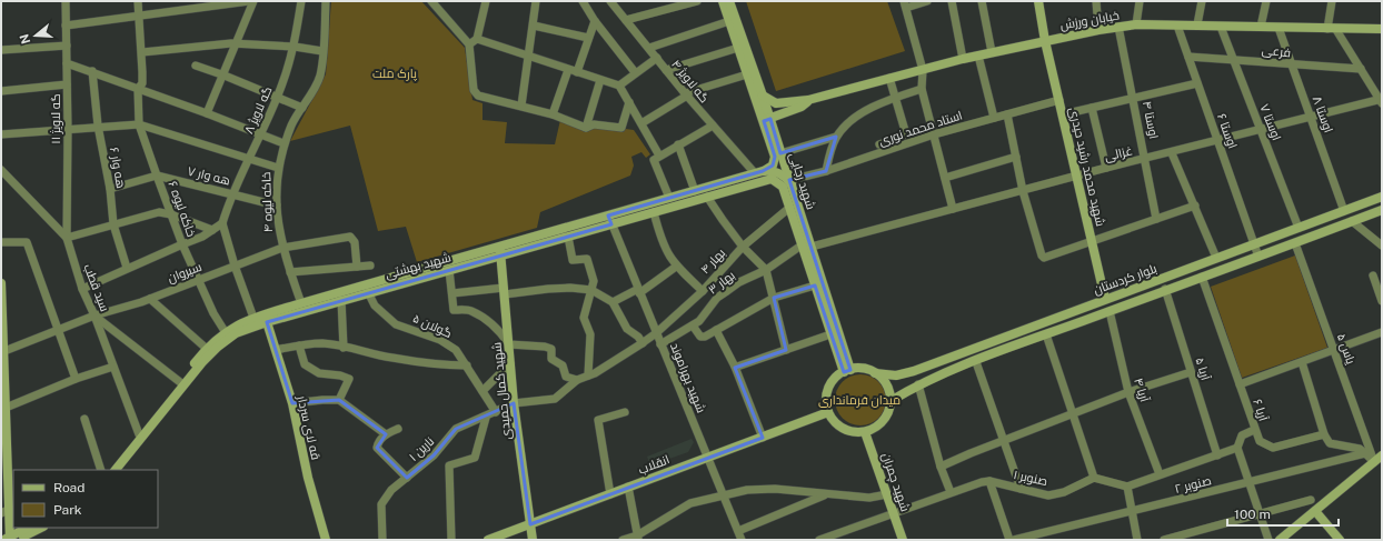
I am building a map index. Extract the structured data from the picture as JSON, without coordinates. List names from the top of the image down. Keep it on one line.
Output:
{"streets":{"main road":["خیابان ورزش","شهید محمد رشید حیدری","شهید رجایی","شهید بهشتی","بلوار کردستان","شهید کمال حمیدی","قه لای سردار","انقلاب","شهید چمران"],"street":["فرعی","گه لاویژ ۴","گه لاویژ ۸","اوستا ۸","گه لاویژ ۱۱","اوستا ۴","اوستا ۷","استاد محمد نوری","اوستا ۶","غزالی","هه وار ۶","هه وار ۷","خاکه لیوه ۴","خاکه لیوه ۶","بهار ۴","سیروان","بهار ۳","سید قطب","گولان ۵","یاس ۵","آریا ۵","شهید بهراموند","آریا ۴","آریا ۶","نارین ۱","صنوبر ۱","صنوبر ۲"]},"crossings":[["خیابان ورزش","اوستا ۸"],["خیابان ورزش","اوستا ۴"],["خیابان ورزش","اوستا ۷"],["خیابان ورزش","اوستا ۶"],["خیابان ورزش","شهید محمد رشید حیدری"],["خیابان ورزش","شهید رجایی"],["فرعی","اوستا ۸"],["فرعی","اوستا ۷"],["فرعی","اوستا ۶"],["گه لاویژ ۴","شهید رجایی"],["گه لاویژ ۴","شهید بهشتی"],["گه لاویژ ۸","هه وار ۷"],["اوستا ۸","غزالی"],["اوستا ۸","بلوار کردستان"],["گه لاویژ ۱۱","سید قطب"],["اوستا ۴","غزالی"],["اوستا ۷","غزالی"],["اوستا ۷","بلوار کردستان"],["استاد محمد نوری","شهید محمد رشید حیدری"],["استاد محمد نوری","شهید رجایی"],["استاد محمد نوری","شهید بهشتی"],["اوستا ۶","غزالی"],["اوستا ۶","بلوار کردستان"],["غزالی","شهید محمد رشید حیدری"],["غزالی","شهید رجایی"],["غزالی","بهار ۳"],["شهید محمد رشید حیدری","بلوار کردستان"],["هه وار ۶","هه وار ۷"],["هه وار ۷","خاکه لیوه ۴"],["هه وار ۷","خاکه لیوه ۶"],["شهید رجایی","بهار ۴"],["شهید رجایی","شهید بهشتی"],["شهید رجایی","بلوار کردستان"],["شهید رجایی","بهار ۳"],["شهید رجایی","انقلاب"],["شهید رجایی","شهید چمران"],["خاکه لیوه ۴","شهید بهشتی"],["خاکه لیوه ۴","سیروان"],["خاکه لیوه ۶","شهید بهشتی"],["خاکه لیوه ۶","سیروان"],["بهار ۴","شهید بهراموند"],["بهار ۴","شهید کمال حمیدی"],["بهار ۴","نارین ۱"],["شهید بهشتی","سید قطب"],["شهید بهشتی","گولان ۵"],["شهید بهشتی","شهید بهراموند"],["شهید بهشتی","شهید کمال حمیدی"],["شهید بهشتی","قه لای سردار"],["سیروان","سید قطب"],["بلوار کردستان","یاس ۵"],["بلوار کردستان","آریا ۵"],["بلوار کردستان","آریا ۴"],["بلوار کردستان","آریا ۶"],["بلوار کردستان","انقلاب"],["بلوار کردستان","شهید چمران"],["بهار ۳","شهید بهراموند"],["گولان ۵","نارین ۱"],["شهید بهراموند","انقلاب"],["شهید کمال حمیدی","نارین ۱"],["شهید کمال حمیدی","انقلاب"],["انقلاب","شهید چمران"]],"parks":["پارک ملت","میدان فرمانداری"],"legend":["Road","Park"],"scale_bar":"100 m","north":"left"}
